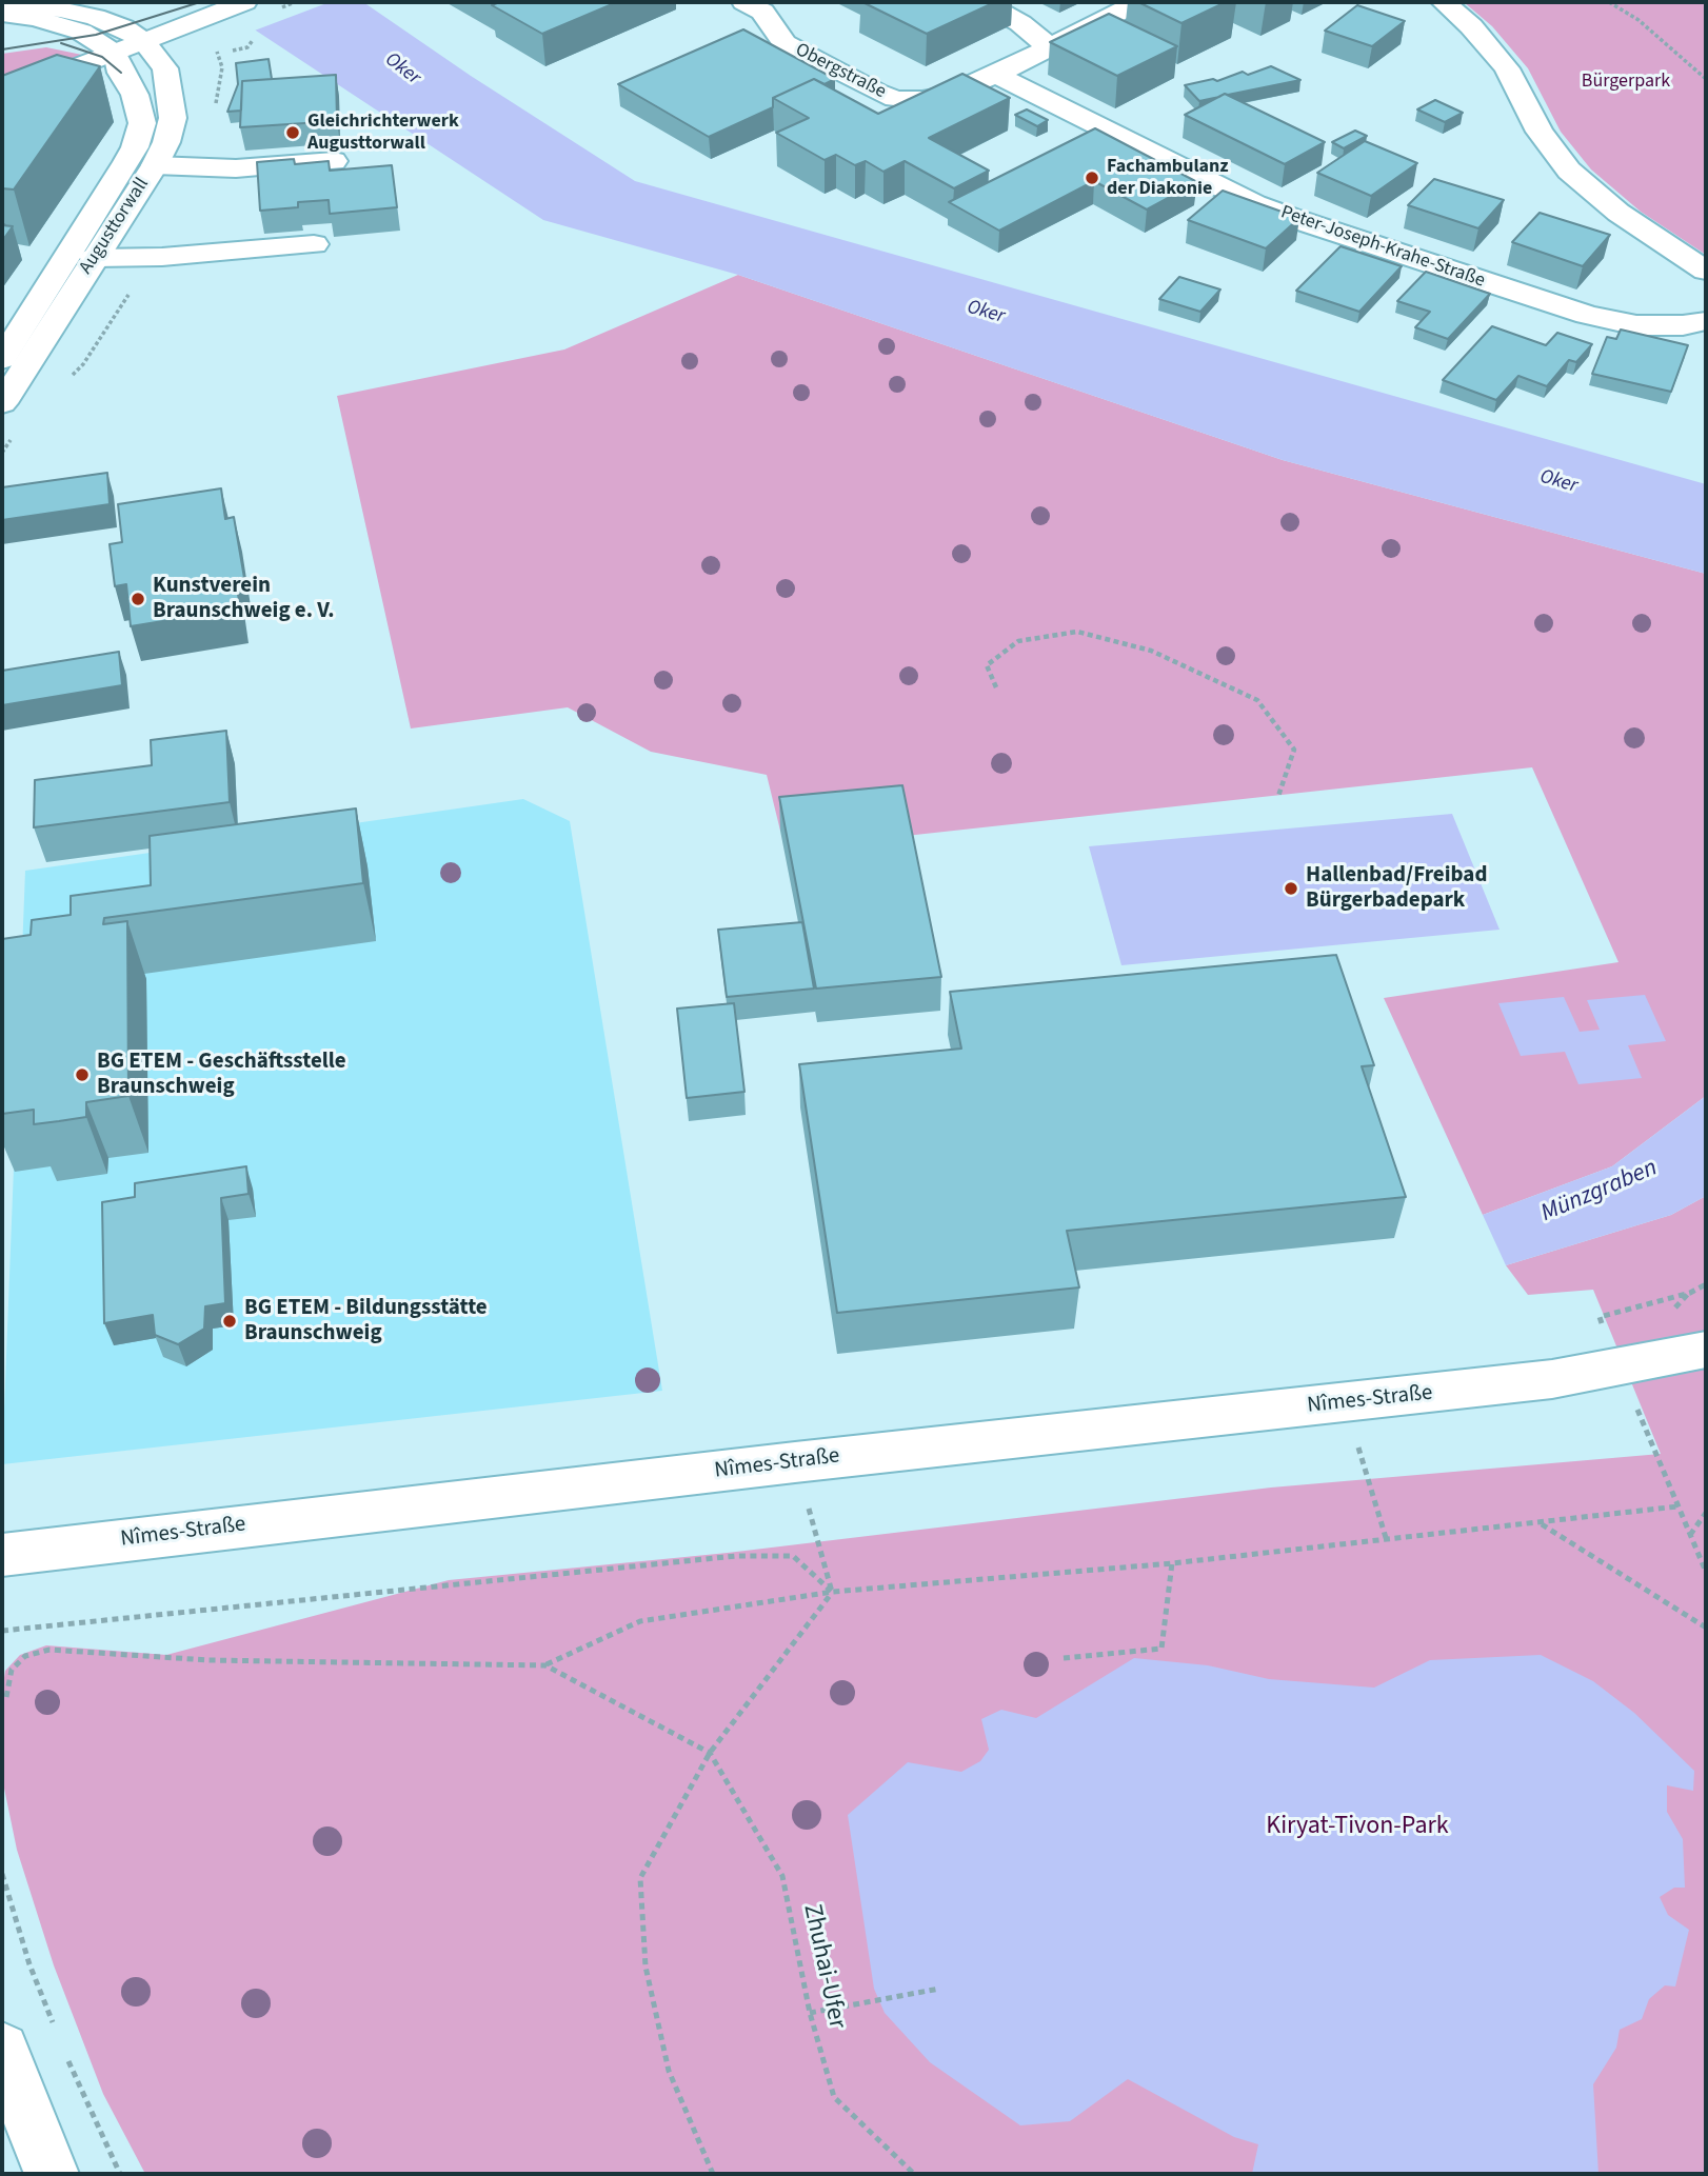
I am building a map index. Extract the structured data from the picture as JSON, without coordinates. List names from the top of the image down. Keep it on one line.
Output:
{"streets":{"street":["Obergstraße","Augusttorwall","Peter-Joseph-Krahe-Straße","Nîmes-Straße"],"path":["Zhuhai-Ufer"]},"crossings":[["Obergstraße","Peter-Joseph-Krahe-Straße"]],"water":["Oker","Münzgraben"],"parks":["Bürgerpark","Kiryat-Tivon-Park"],"places":["Gleichrichterwerk Augusttorwall","Fachambulanz der Diakonie","Kunstverein Braunschweig e. V.","Hallenbad/Freibad Bürgerbadepark","BG ETEM - Geschäftsstelle Braunschweig","BG ETEM - Bildungsstätte Braunschweig"]}
